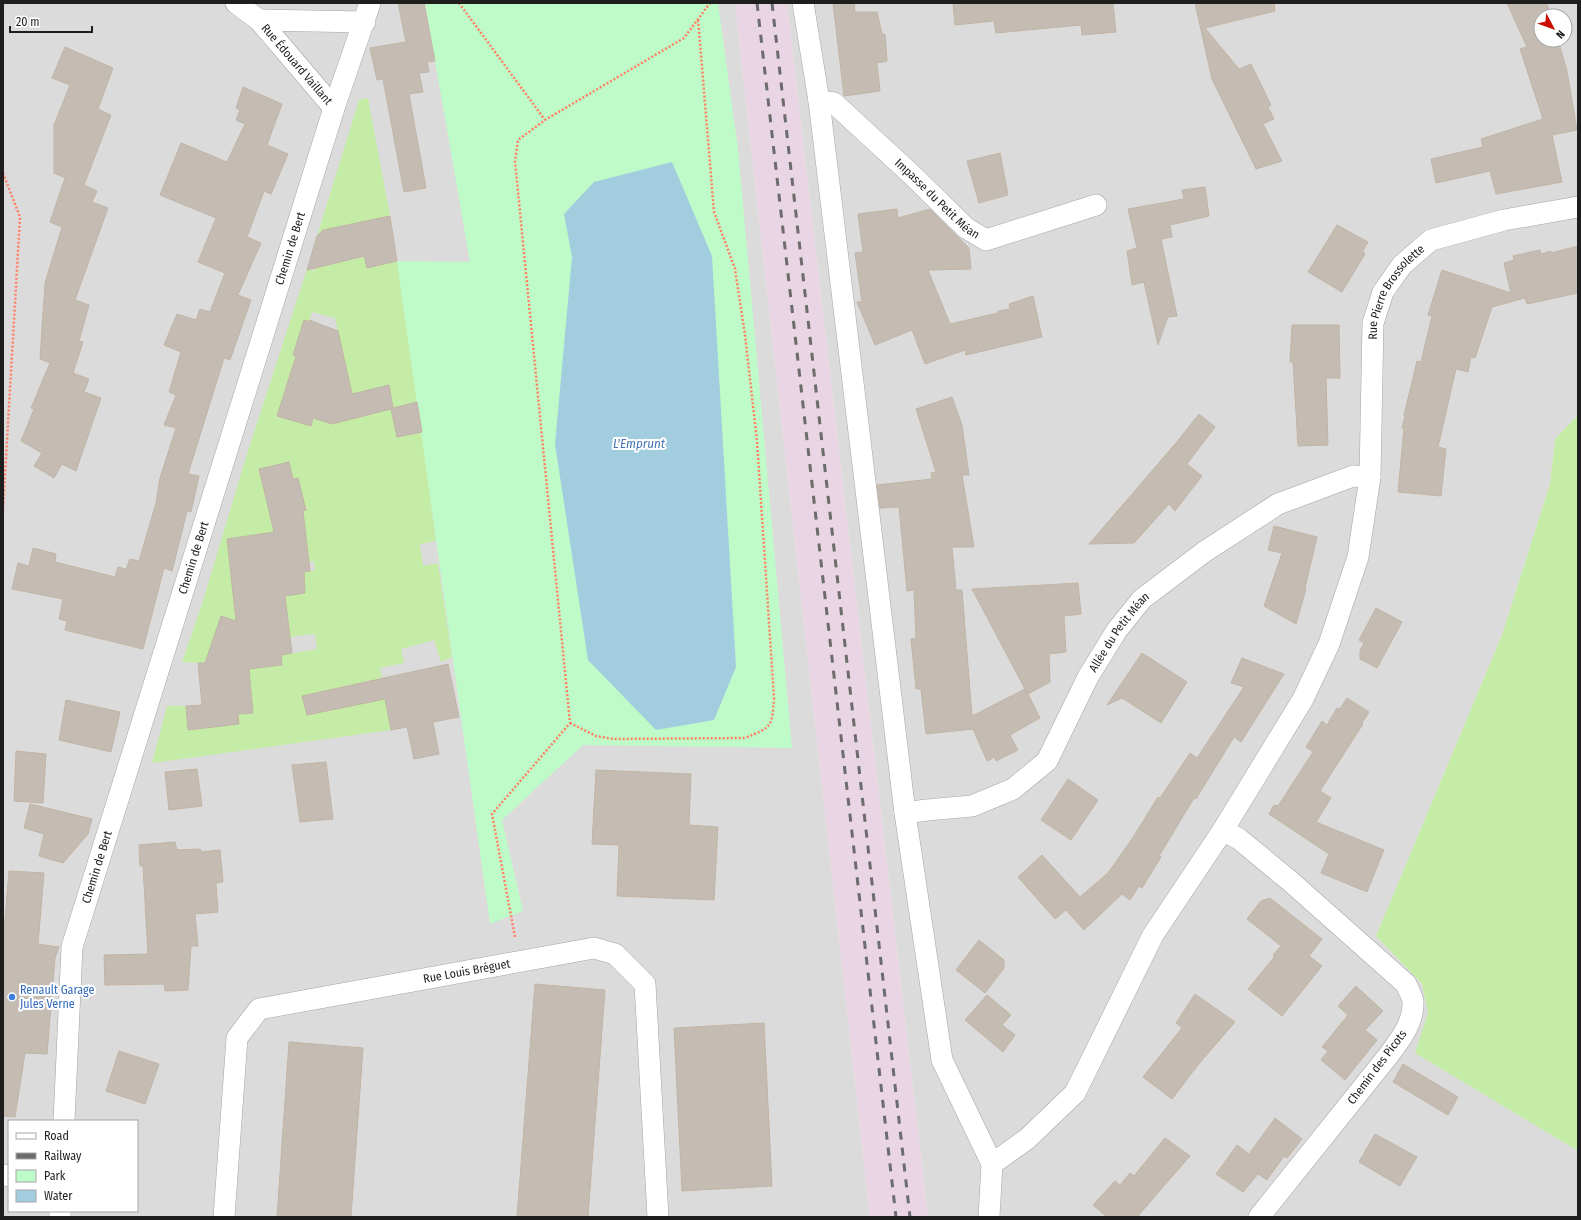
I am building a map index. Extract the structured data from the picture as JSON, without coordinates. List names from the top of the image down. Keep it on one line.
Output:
{"streets":{"street":["Rue Édouard Vaillant","Impasse du Petit Méan","Chemin de Bert","Rue Pierre Brossolette","Allée du Petit Méan","Rue Louis Bréguet","Chemin des Picots"]},"crossings":[["Rue Édouard Vaillant","Chemin de Bert"],["Rue Pierre Brossolette","Allée du Petit Méan"],["Rue Pierre Brossolette","Chemin des Picots"]],"water":["L'Emprunt"],"places":["Renault Garage Jules Verne"],"legend":["Road","Railway","Park","Water"],"scale_bar":"20 m","north":"bottom right"}
